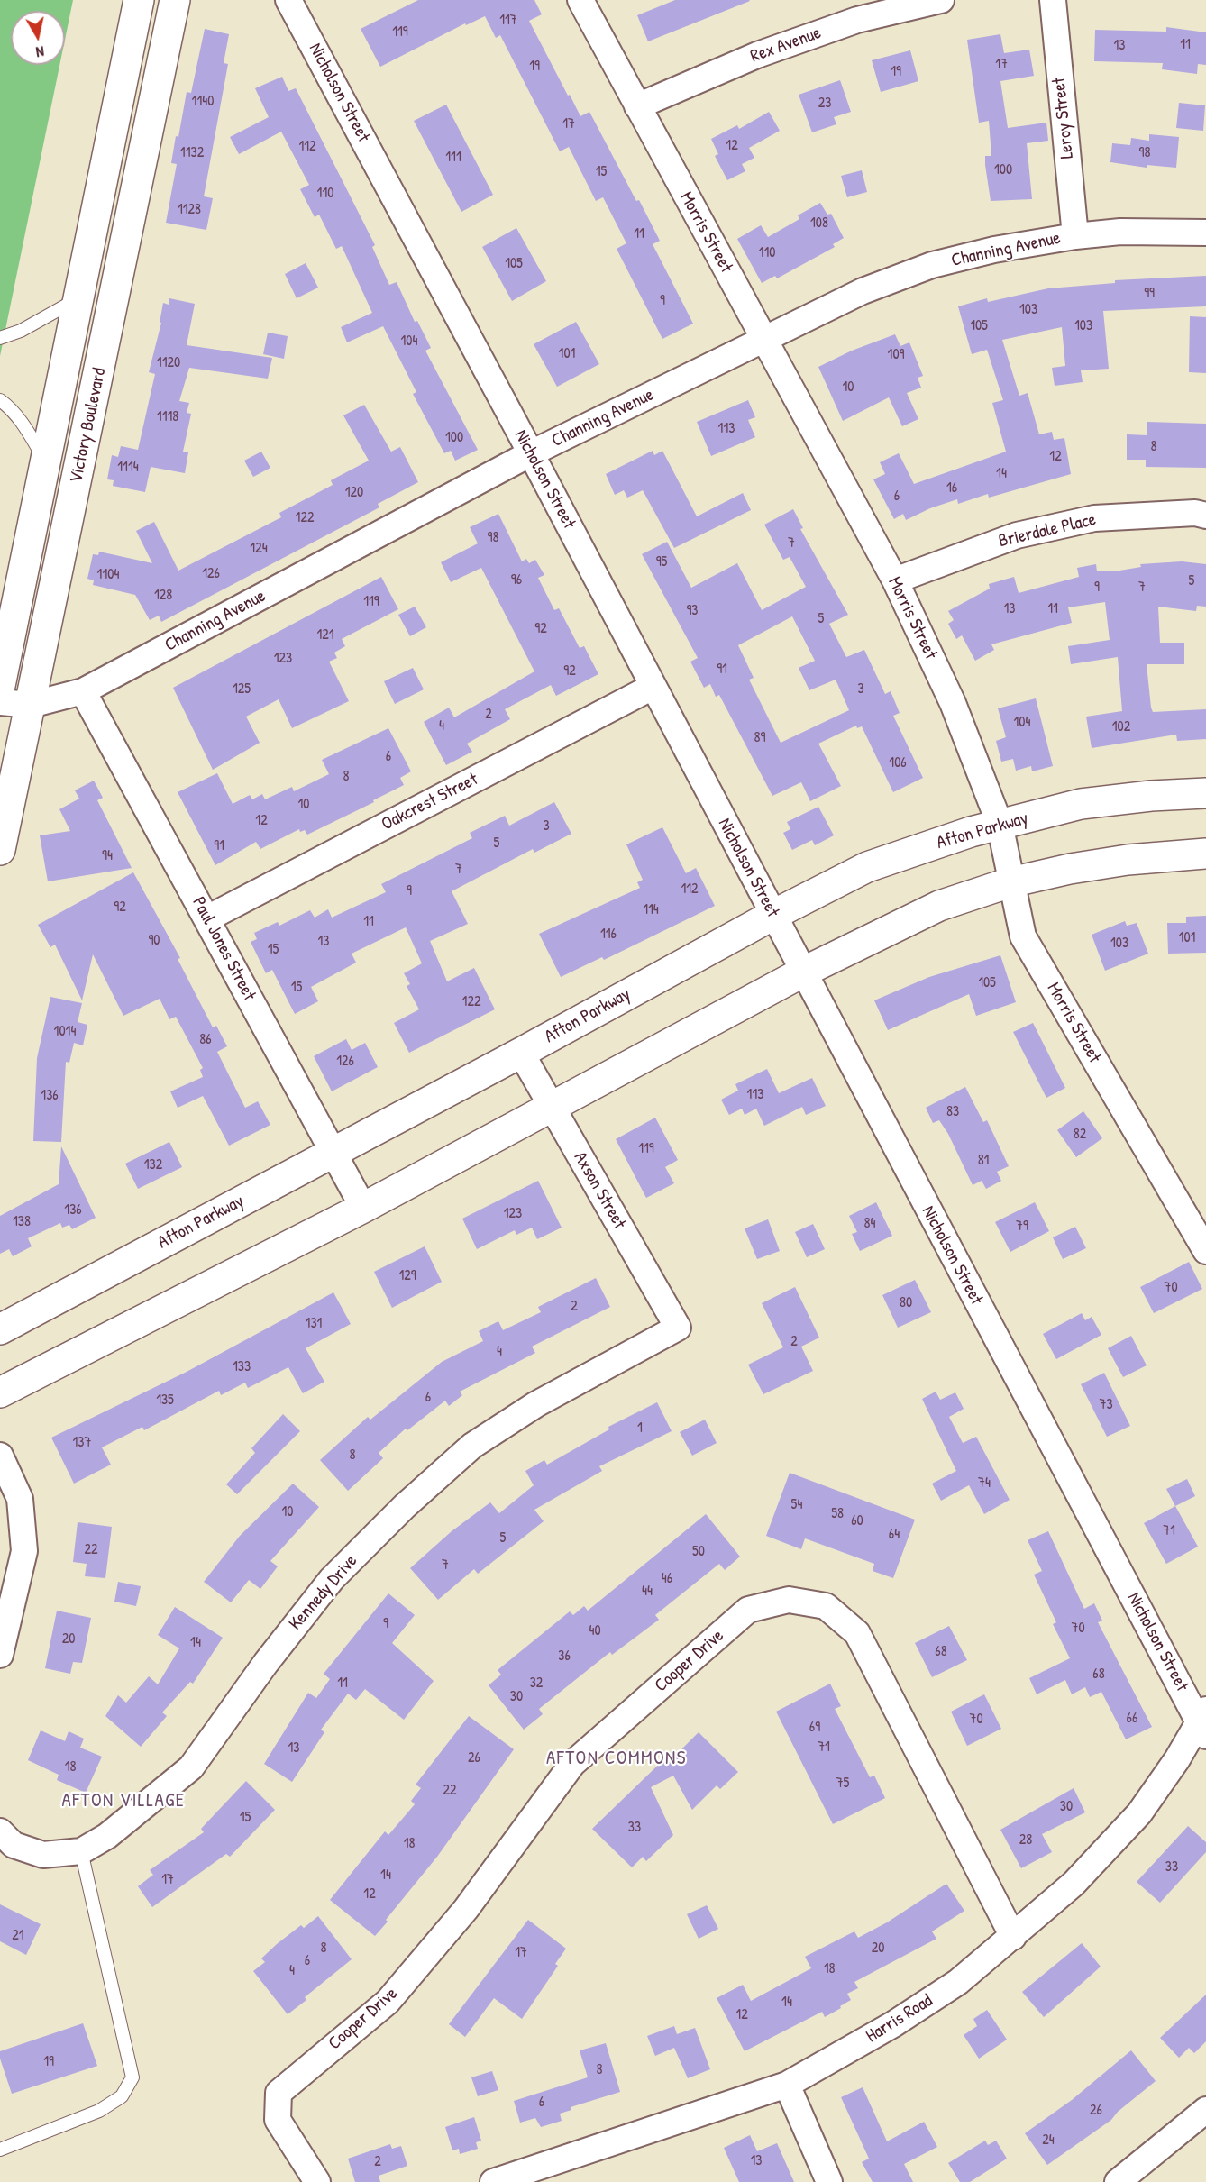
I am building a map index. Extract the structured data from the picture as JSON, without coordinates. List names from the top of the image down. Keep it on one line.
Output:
{"streets":{"street":["Rex Avenue","Nicholson Street","Leroy Street","Morris Street","Channing Avenue","Victory Boulevard","Brierdale Place","Oakcrest Street","Afton Parkway","Paul Jones Street","Axson Street","Kennedy Drive","Cooper Drive","Harris Road"]},"crossings":[["Rex Avenue","Morris Street"],["Nicholson Street","Channing Avenue"],["Nicholson Street","Oakcrest Street"],["Nicholson Street","Afton Parkway"],["Nicholson Street","Harris Road"],["Leroy Street","Channing Avenue"],["Morris Street","Channing Avenue"],["Morris Street","Brierdale Place"],["Morris Street","Afton Parkway"],["Channing Avenue","Victory Boulevard"],["Channing Avenue","Paul Jones Street"],["Oakcrest Street","Paul Jones Street"],["Afton Parkway","Paul Jones Street"],["Afton Parkway","Axson Street"],["Axson Street","Kennedy Drive"],["Cooper Drive","Harris Road"]],"districts":["AFTON COMMONS","AFTON VILLAGE"],"house_numbers":["117","119","11","13","17","19","19","1140","23","17","12","112","1132","98","111","100","15","110","1128","108","11","110","105","99","9","103","105","103","104","101","109","1120","10","1118","113","100","8","12","1114","14","16","120","6","122","98","7","124","95","126","1104","96","5","9","7","128","119","13","11","93","5","92","121","123","91","92","125","3","2","104","4","102","89","6","106","8","10","12","3","5","91","94","7","112","9","92","114","11","116","101","90","13","103","15","105","15","122","1014","86","126","113","136","83","82","119","81","132","136","123","138","84","79","129","70","80","2","131","2","4","133","6","135","73","1","137","8","74","54","10","58","60","71","64","5","22","50","7","46","44","9","70","40","20","14","68","36","68","11","32","30","66","70","69","71","13","26","18","75","22","30","15","33","28","18","33","14","17","12","21","8","20","17","6","18","4","14","12","19","8","6","26","24","13","2"],"north":"bottom"}
